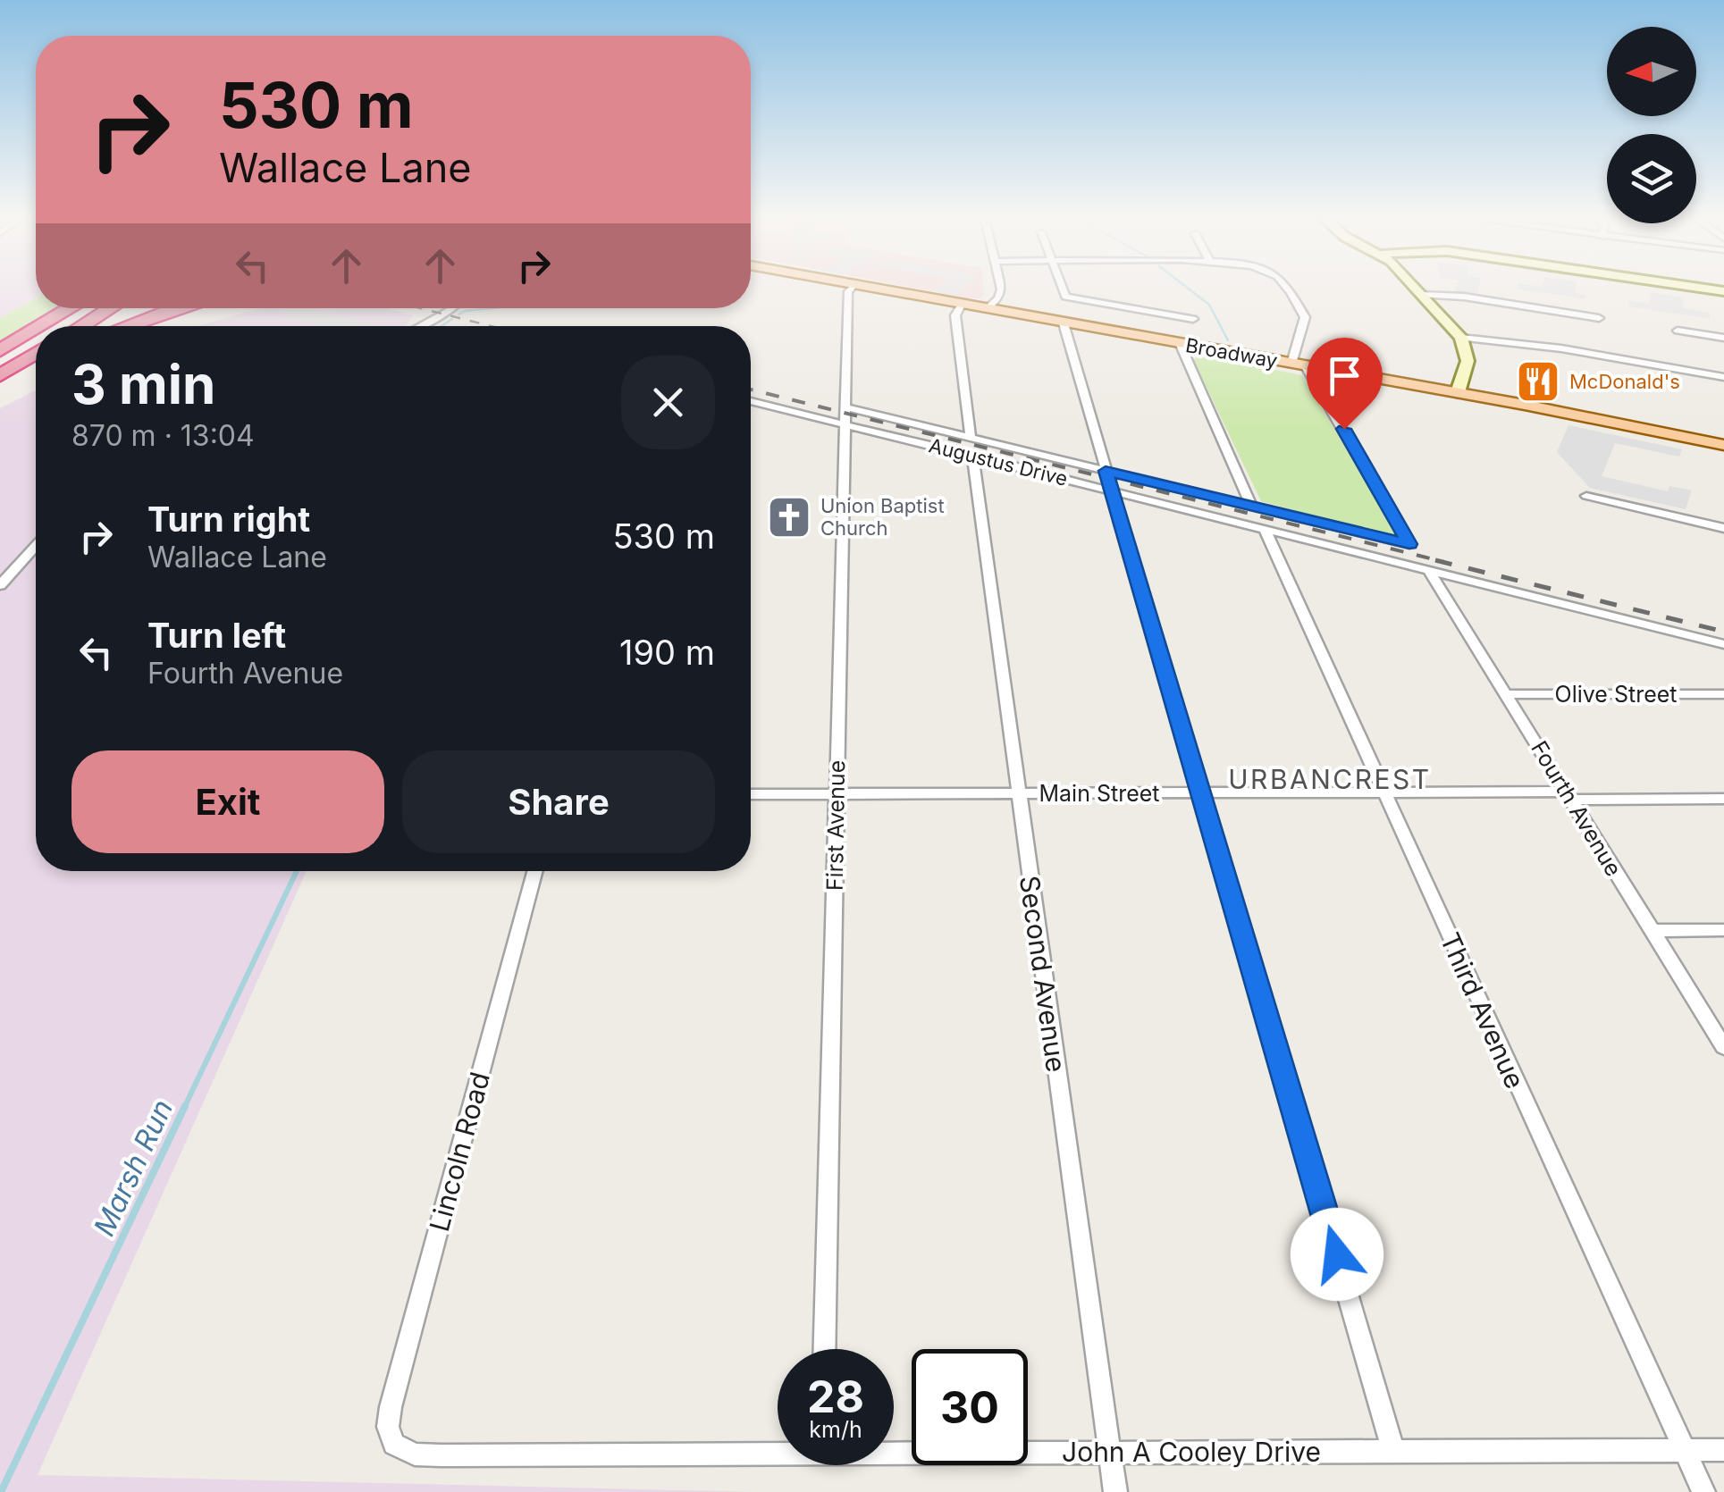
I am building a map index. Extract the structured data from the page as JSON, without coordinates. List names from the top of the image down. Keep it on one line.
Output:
{"streets":{"main road":["Broadway"],"street":["Augustus Drive","Olive Street","Main Street","Fourth Avenue","First Avenue","Second Avenue","Third Avenue","Lincoln Road","John A Cooley Drive"]},"crossings":[["Broadway","Second Avenue"],["Augustus Drive","Fourth Avenue"],["Augustus Drive","First Avenue"],["Augustus Drive","Second Avenue"],["Augustus Drive","Third Avenue"],["Olive Street","Fourth Avenue"],["Main Street","Fourth Avenue"],["Main Street","First Avenue"],["Main Street","Second Avenue"],["Main Street","Third Avenue"],["Second Avenue","John A Cooley Drive"],["Third Avenue","John A Cooley Drive"],["Lincoln Road","John A Cooley Drive"]],"districts":["URBANCREST"],"water":["Marsh Run"],"places":{"restaurant":["McDonald's"],"church":["Union Baptist Church"]},"north":"left","page":{"turn":["530 m","Wallace Lane"],"heading":["3 min","870 m · 13:04"],"list":[{"name":"Turn right","note":"Wallace Lane","value":"530 m"},{"name":"Turn left","note":"Fourth Avenue","value":"190 m"}],"buttons":["Exit","Share"],"speed":"28 km/h","limit":"30"}}
